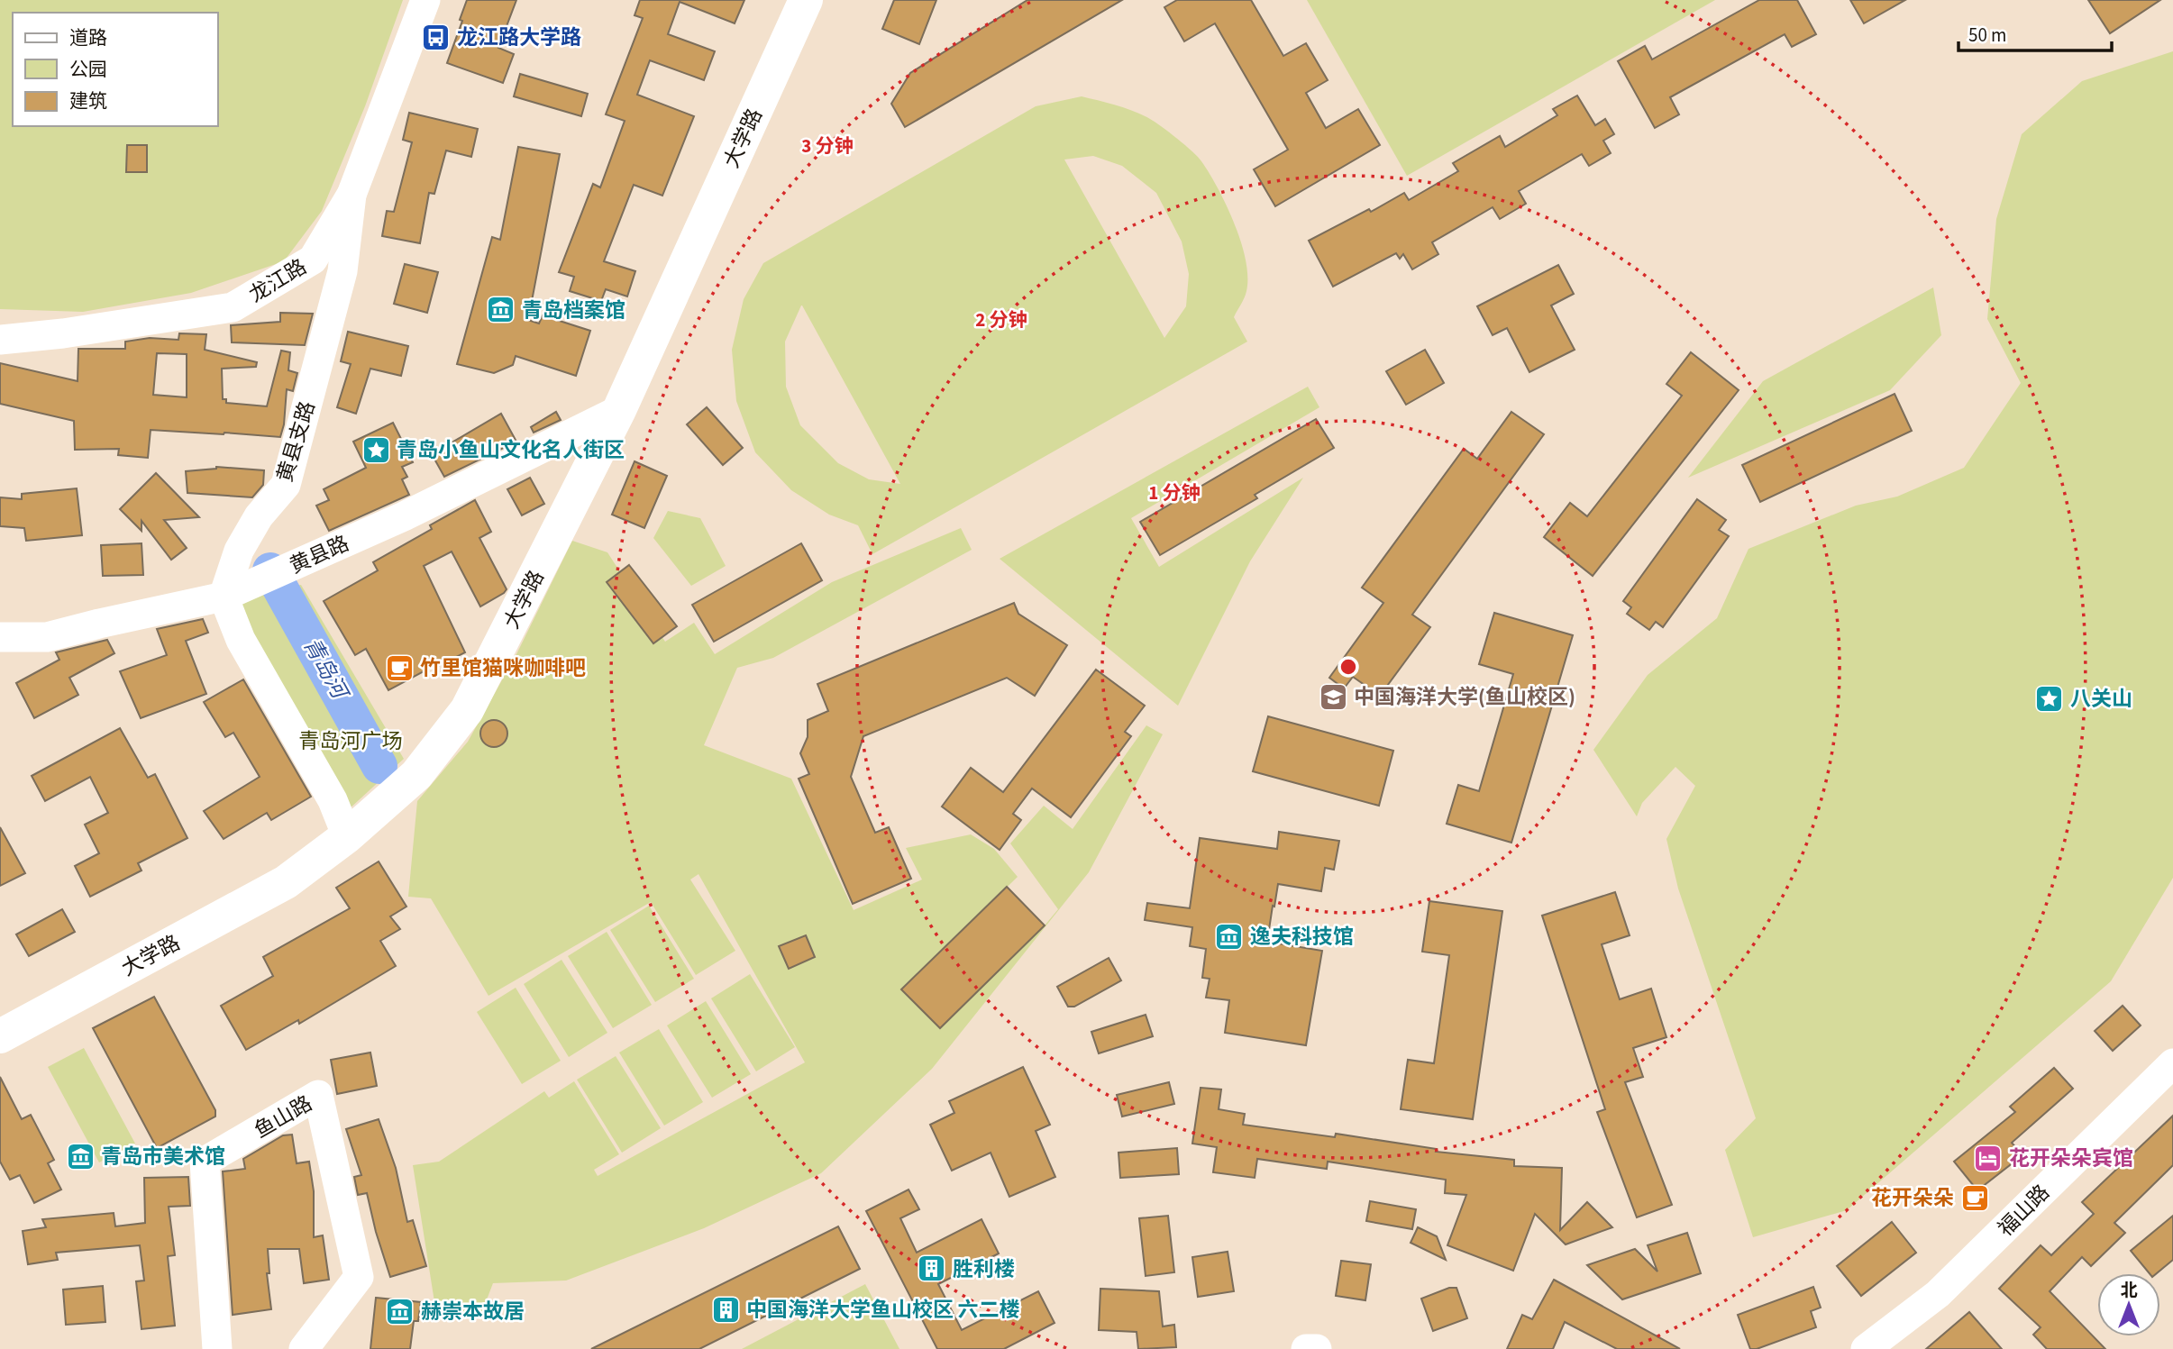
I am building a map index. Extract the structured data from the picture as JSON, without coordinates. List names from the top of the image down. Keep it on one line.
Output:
{"streets":{"main road":["大学路"],"street":["龙江路","黄县支路","黄县路","鱼山路","福山路"]},"crossings":[["大学路","黄县路"],["龙江路","黄县支路"],["黄县支路","黄县路"]],"water":["青岛河"],"parks":["青岛河广场"],"places":{"bus stop":["龙江路大学路"],"museum":["青岛档案馆","逸夫科技馆","青岛市美术馆","赫崇本故居"],"place":["青岛小鱼山文化名人街区","八关山"],"cafe":["竹里馆猫咪咖啡吧","花开朵朵"],"school or university":["中国海洋大学(鱼山校区)"],"hotel":["花开朵朵宾馆"],"building":["胜利楼","中国海洋大学鱼山校区 六二楼"]},"legend":["道路","公园","建筑"],"scale_bar":"50 m","north":"top","rings":["3 分钟","2 分钟","1 分钟"]}
